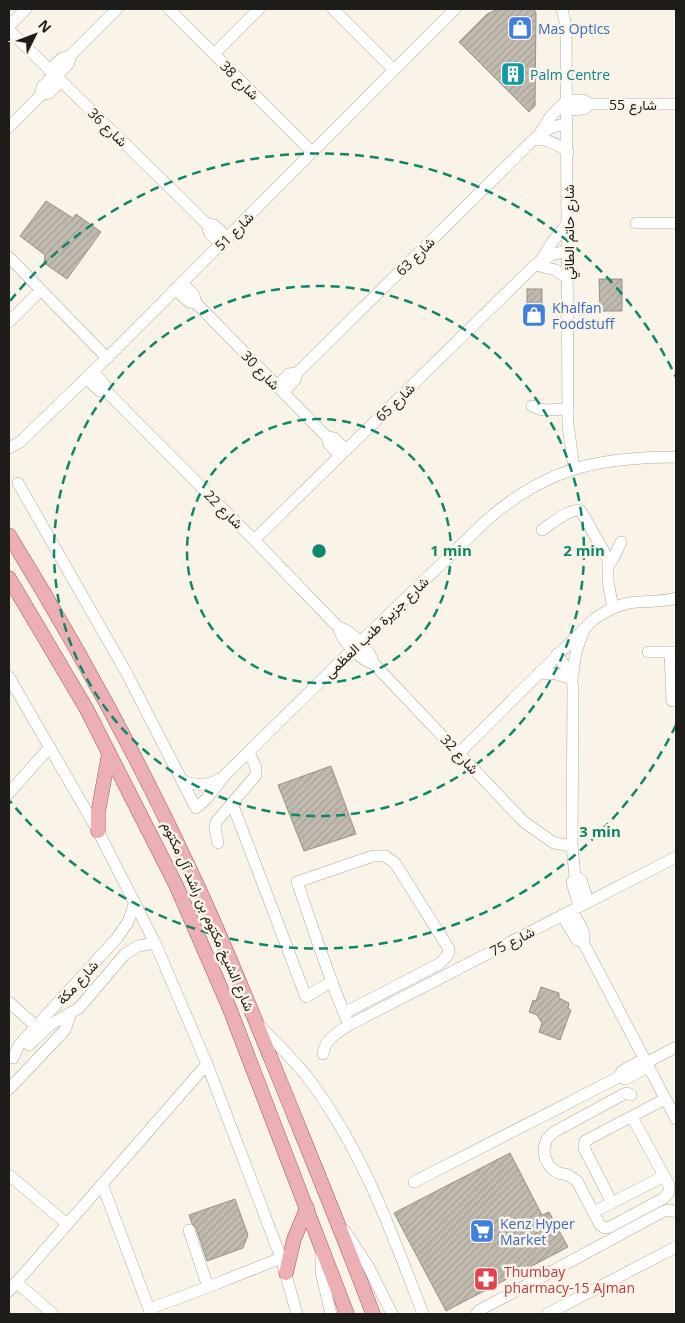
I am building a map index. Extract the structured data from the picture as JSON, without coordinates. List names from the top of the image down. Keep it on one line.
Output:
{"streets":{"main road":["شارع الشيخ مكتوم بن راشد آل مكتوم"],"street":["شارع 38","شارع 55","شارع 36","شارع 51","شارع حاتم الطائي","شارع 63","شارع 30","شارع 65","شارع 22","شارع جزيرة طنب العظمى","شارع 32","شارع 75","شارع مكة"]},"crossings":[["شارع 38","شارع 51"],["شارع 55","شارع حاتم الطائي"],["شارع 55","شارع 63"],["شارع 36","شارع 51"],["شارع 51","شارع 30"],["شارع 51","شارع 22"],["شارع حاتم الطائي","شارع 63"],["شارع حاتم الطائي","شارع 65"],["شارع حاتم الطائي","شارع جزيرة طنب العظمى"],["شارع 63","شارع 30"],["شارع 30","شارع 65"],["شارع 65","شارع 22"],["شارع 22","شارع جزيرة طنب العظمى"],["شارع 22","شارع 32"],["شارع جزيرة طنب العظمى","شارع 32"]],"places":{"shop":["Mas Optics","Khalfan Foodstuff"],"building":["Palm Centre"],"supermarket":["Kenz Hyper Market"],"pharmacy":["Thumbay pharmacy-15 Ajman"]},"north":"top right","rings":["1 min","2 min","3 min"]}
